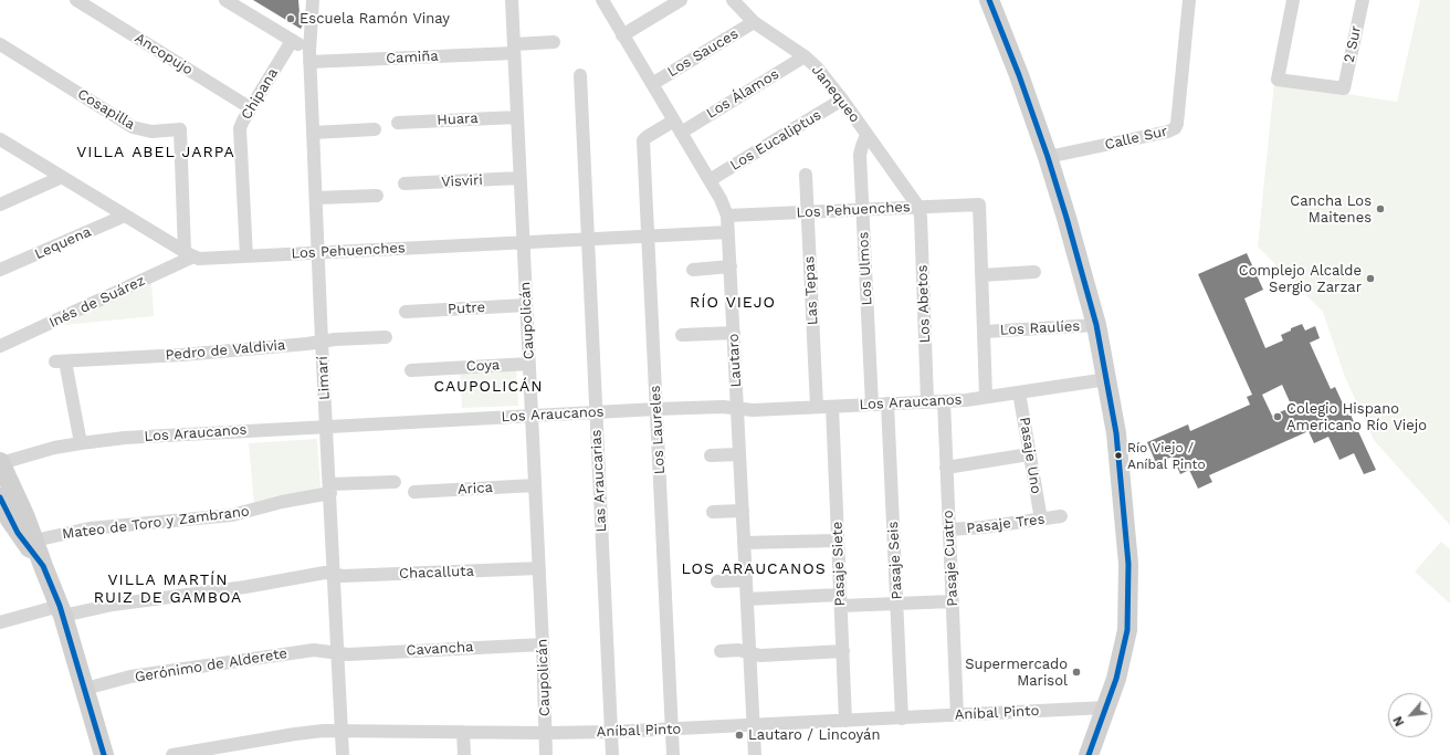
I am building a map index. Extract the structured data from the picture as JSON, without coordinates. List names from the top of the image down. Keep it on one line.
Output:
{"streets":{"street":["2 Sur","Los Sauces","Ancopujo","Camiña","Chipana","Los Álamos","Janequeo","Cosapilla","Huara","Calle Sur","Los Eucaliptus","Visviri","Los Pehuenches","Lequena","Los Ulmos","Las Tepas","Inés de Suárez","Los Abetos","Putre","Caupolicán","Los Raulíes","Pedro de Valdivia","Lautaro","Coya","Limarí","Los Araucanos","Los Laureles","Pasaje Uno","Las Araucarias","Arica","Mateo de Toro y Zambrano","Pasaje Tres","Pasaje Cuatro","Pasaje Seis","Pasaje Siete","Chacalluta","Cavancha","Gerónimo de Alderete","Aníbal Pinto"]},"crossings":[["Los Sauces","Janequeo"],["Los Sauces","Lautaro"],["Ancopujo","Chipana"],["Camiña","Caupolicán"],["Camiña","Limarí"],["Chipana","Los Pehuenches"],["Los Álamos","Janequeo"],["Los Álamos","Lautaro"],["Los Álamos","Los Laureles"],["Janequeo","Los Eucaliptus"],["Janequeo","Los Pehuenches"],["Janequeo","Los Ulmos"],["Janequeo","Los Abetos"],["Cosapilla","Los Pehuenches"],["Cosapilla","Inés de Suárez"],["Huara","Caupolicán"],["Los Eucaliptus","Lautaro"],["Visviri","Caupolicán"],["Los Pehuenches","Lequena"],["Los Pehuenches","Los Ulmos"],["Los Pehuenches","Las Tepas"],["Los Pehuenches","Inés de Suárez"],["Los Pehuenches","Los Abetos"],["Los Pehuenches","Caupolicán"],["Los Pehuenches","Lautaro"],["Los Pehuenches","Limarí"],["Los Pehuenches","Los Laureles"],["Los Pehuenches","Las Araucarias"],["Los Ulmos","Los Araucanos"],["Las Tepas","Los Araucanos"],["Los Abetos","Los Araucanos"],["Putre","Caupolicán"],["Caupolicán","Coya"],["Caupolicán","Los Araucanos"],["Caupolicán","Arica"],["Caupolicán","Chacalluta"],["Caupolicán","Cavancha"],["Caupolicán","Aníbal Pinto"],["Pedro de Valdivia","Limarí"],["Pedro de Valdivia","Los Araucanos"],["Lautaro","Los Araucanos"],["Lautaro","Los Laureles"],["Lautaro","Aníbal Pinto"],["Limarí","Los Araucanos"],["Limarí","Mateo de Toro y Zambrano"],["Limarí","Chacalluta"],["Limarí","Cavancha"],["Limarí","Gerónimo de Alderete"],["Limarí","Aníbal Pinto"],["Los Araucanos","Los Laureles"],["Los Araucanos","Pasaje Uno"],["Los Araucanos","Las Araucarias"],["Los Araucanos","Pasaje Cuatro"],["Los Araucanos","Pasaje Seis"],["Los Araucanos","Pasaje Siete"],["Los Laureles","Aníbal Pinto"],["Pasaje Uno","Pasaje Tres"],["Las Araucarias","Aníbal Pinto"],["Pasaje Tres","Pasaje Cuatro"],["Pasaje Cuatro","Aníbal Pinto"],["Pasaje Seis","Aníbal Pinto"],["Pasaje Siete","Aníbal Pinto"],["Cavancha","Gerónimo de Alderete"]],"districts":["VILLA ABEL JARPA","RÍO VIEJO","CAUPOLICÁN","LOS ARAUCANOS","VILLA MARTÍN RUIZ DE GAMBOA"],"places":["Escuela Ramón Vinay","Cancha Los Maitenes","Complejo Alcalde Sergio Zarzar","Colegio Hispano Americano Río Viejo","Río Viejo / Aníbal Pinto","Supermercado Marisol","Lautaro / Lincoyán"],"north":"bottom left"}
